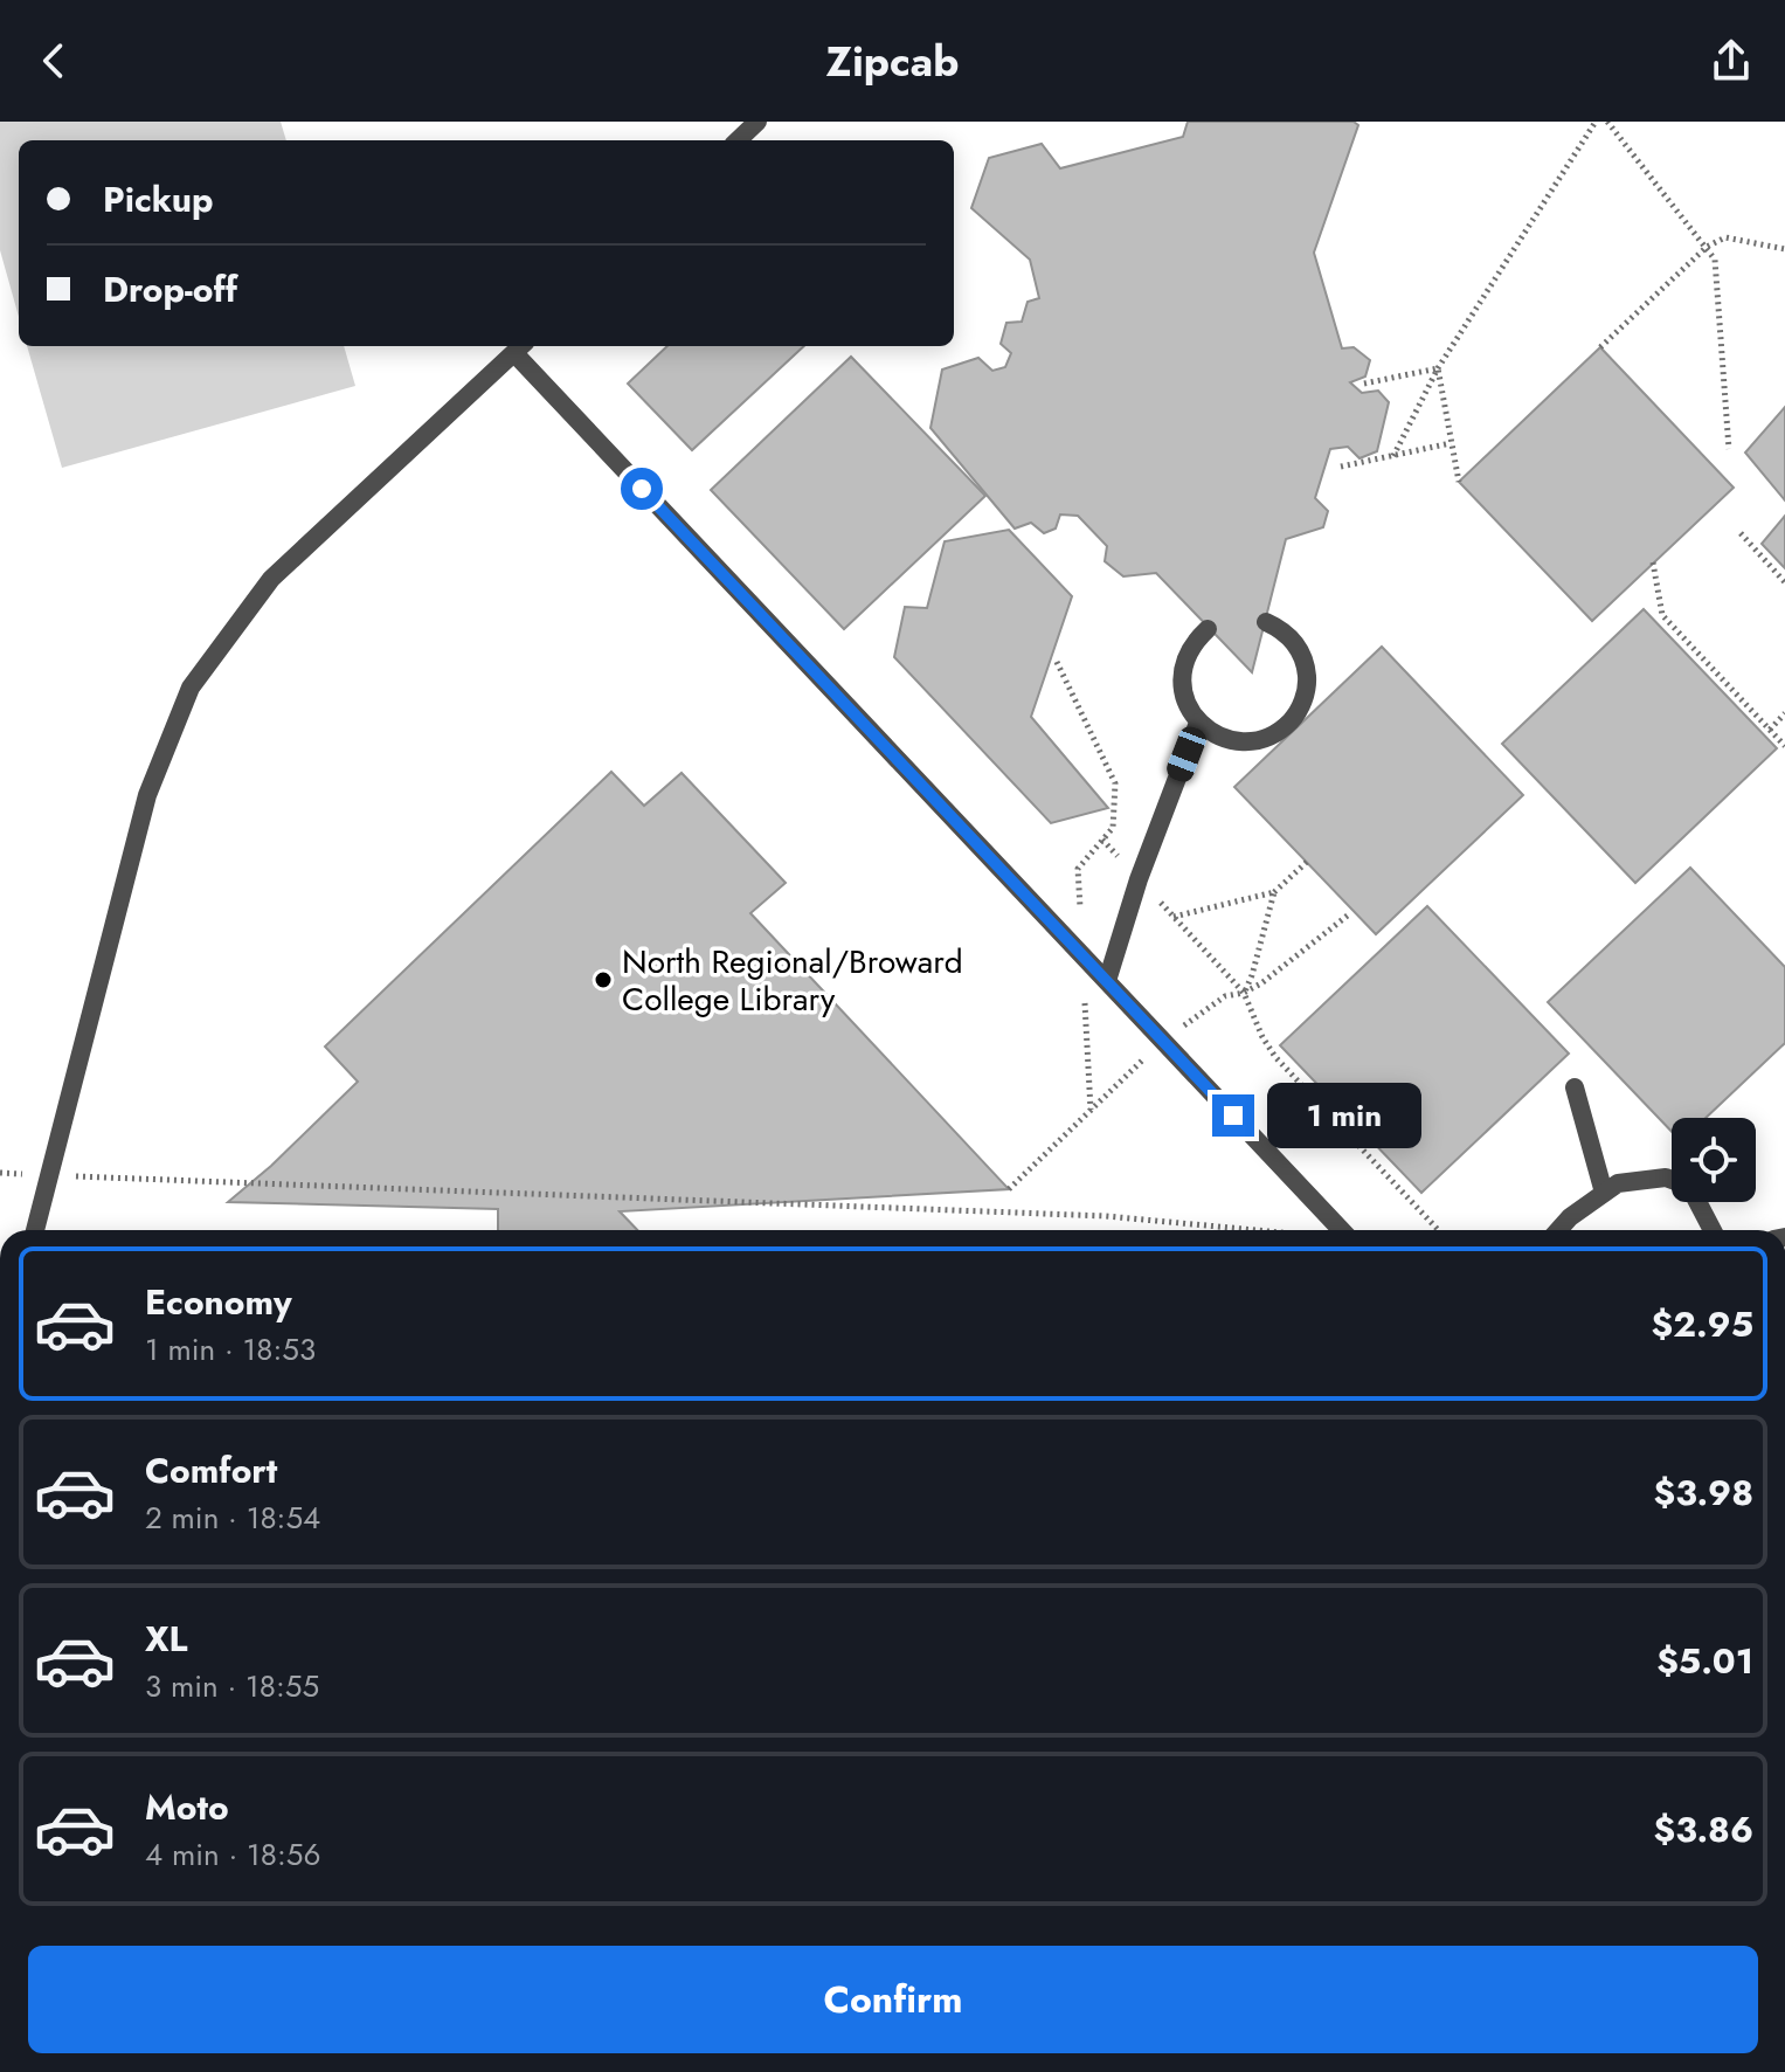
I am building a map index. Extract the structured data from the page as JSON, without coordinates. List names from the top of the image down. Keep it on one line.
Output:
{"places":["North Regional/Broward College Library"],"page":{"header":"Zipcab","banner":["Pickup","Drop-off"],"bubble":"1 min","list":[{"name":"Economy","note":"1 min · 18:53","value":"$2.95"},{"name":"Comfort","note":"2 min · 18:54","value":"$3.98"},{"name":"XL","note":"3 min · 18:55","value":"$5.01"},{"name":"Moto","note":"4 min · 18:56","value":"$3.86"}],"buttons":"Confirm"}}
